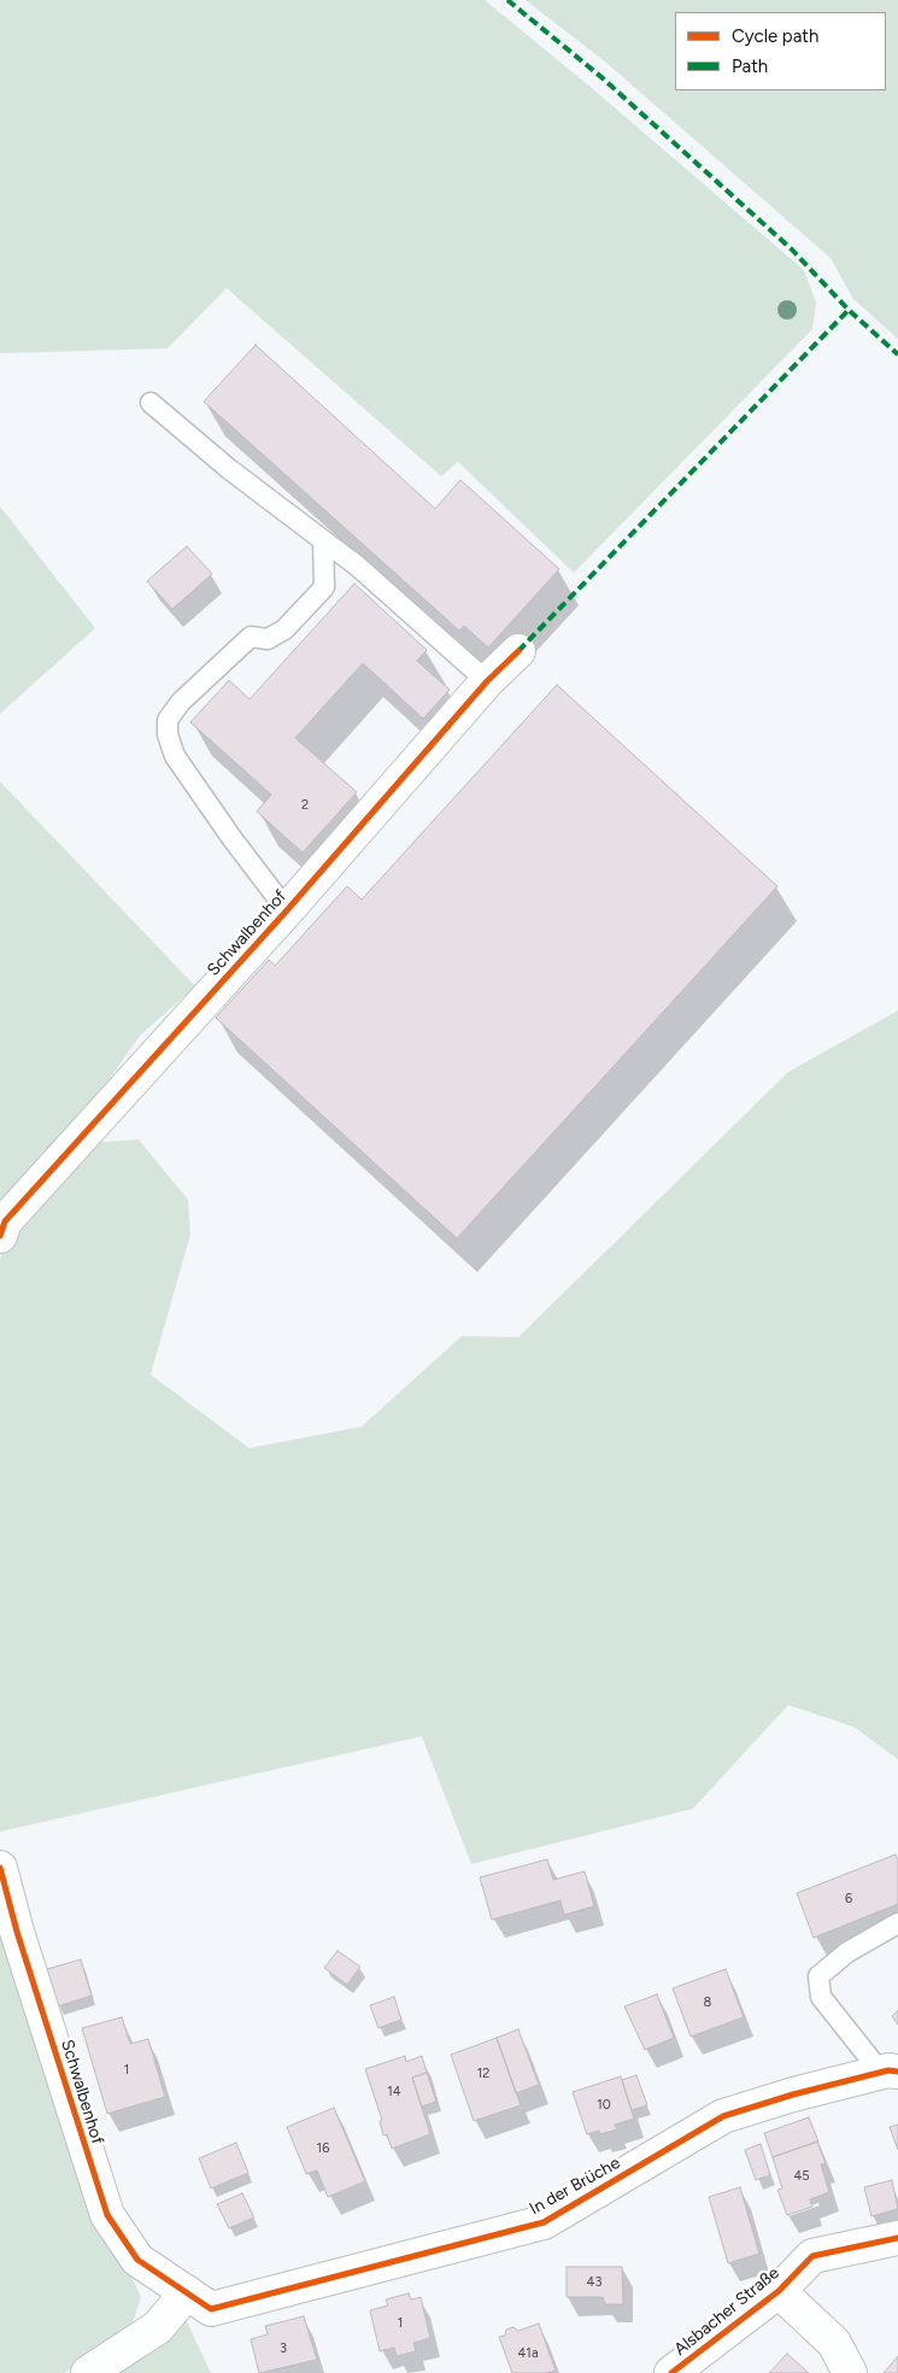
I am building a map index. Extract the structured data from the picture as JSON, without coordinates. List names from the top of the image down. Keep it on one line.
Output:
{"streets":{"street":["Schwalbenhof","In der Brüche","Alsbacher Straße"]},"crossings":[["Schwalbenhof","In der Brüche"]],"house_numbers":["2","6","8","1","12","14","10","16","45","43","1","3","41a"],"legend":["Cycle path","Path"]}
